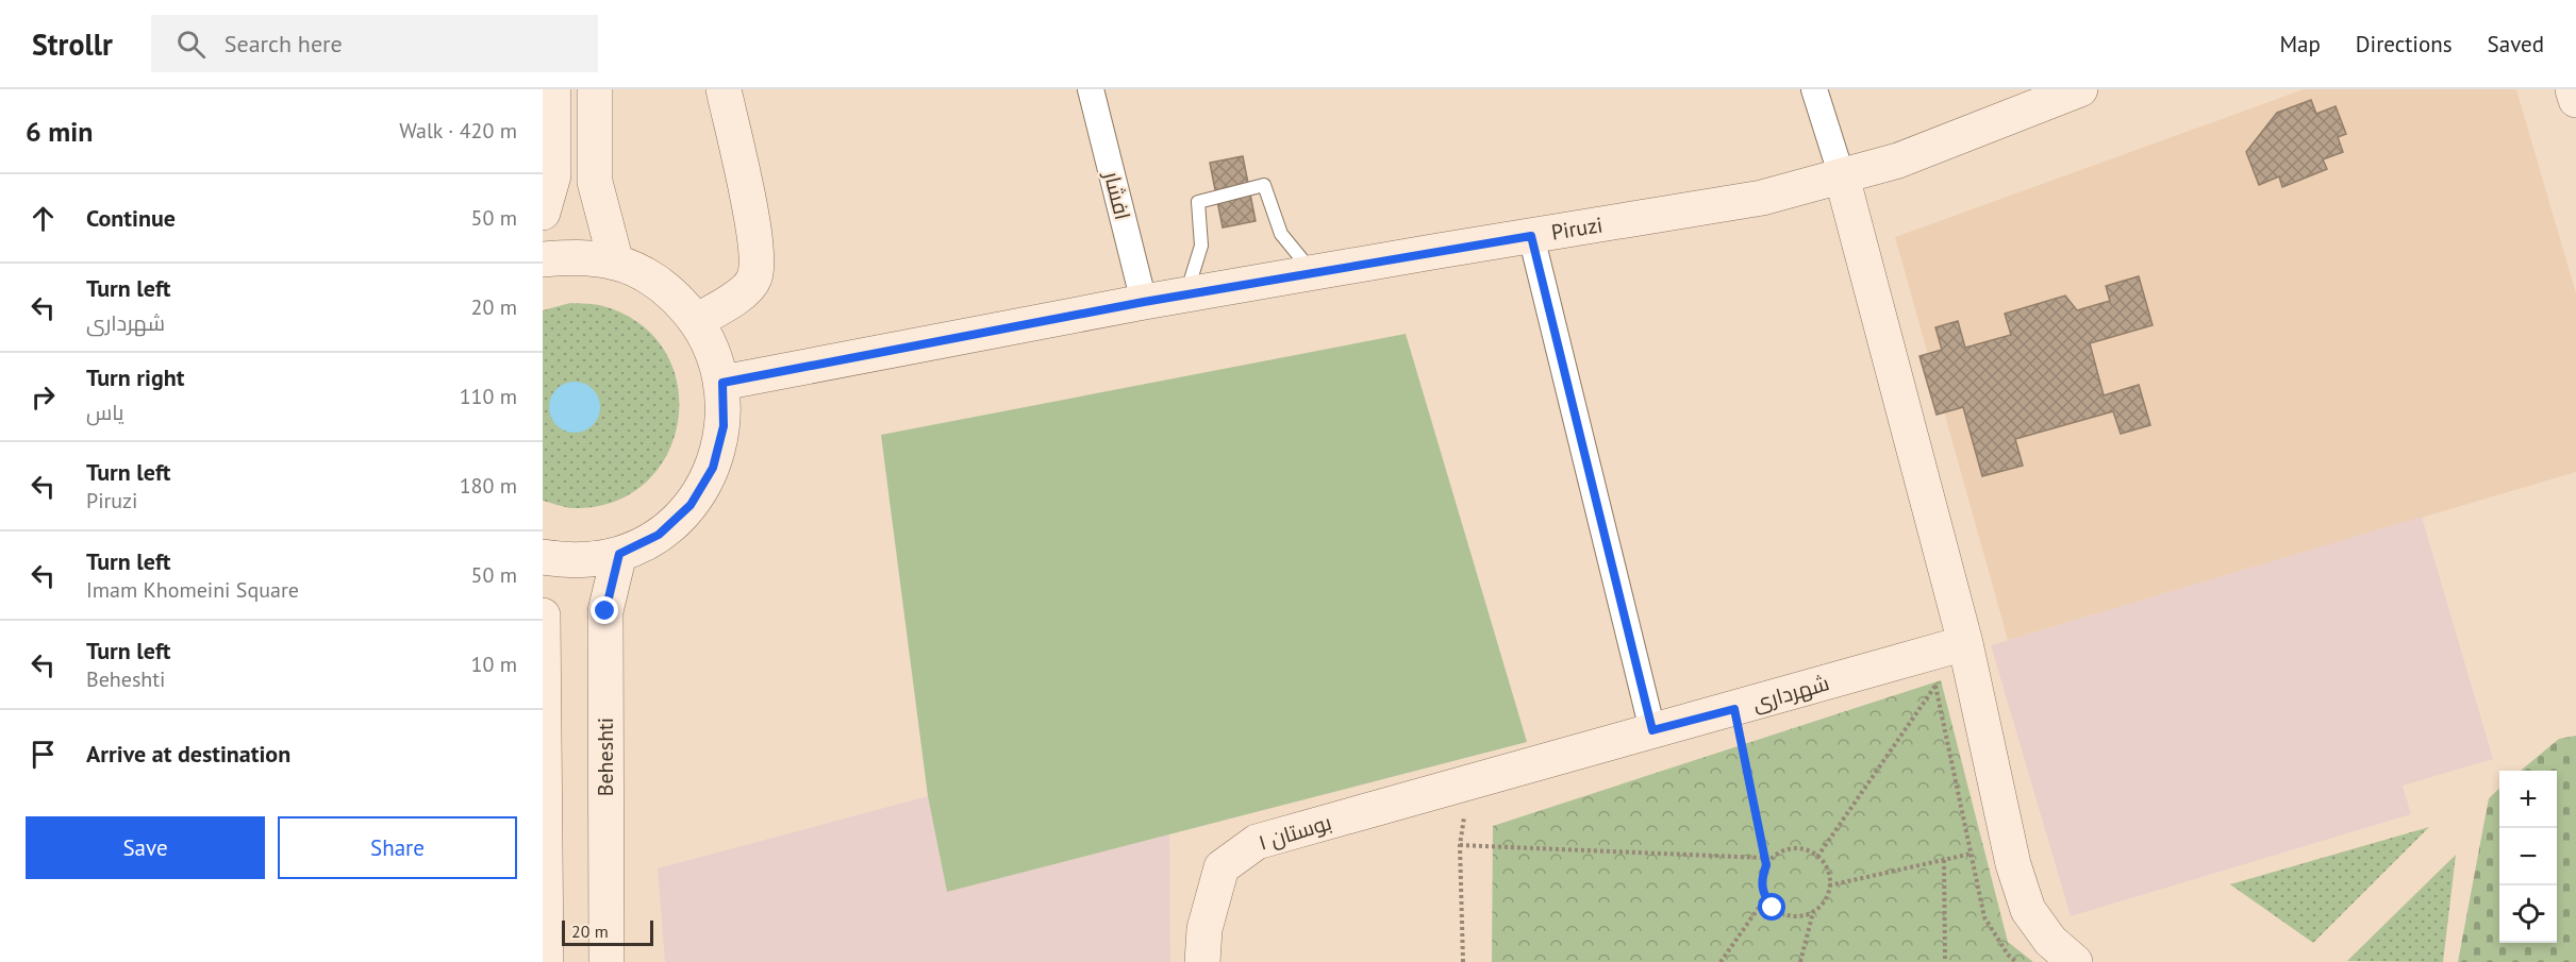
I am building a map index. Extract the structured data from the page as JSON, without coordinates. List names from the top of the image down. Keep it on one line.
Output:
{"streets":{"main road":["Piruzi","شهرداری","Beheshti","بوستان ۱"],"street":["افشار"]},"crossings":[["افشار","Piruzi"],["شهرداری","بوستان ۱"]],"scale_bar":"20 m","page":{"header":"Strollr","search":"Search here","nav":["Map","Directions","Saved"],"heading":["6 min","Walk · 420 m"],"list":[["Continue","50 m"],["Turn left","شهرداری","20 m"],["Turn right","یاس","110 m"],["Turn left","Piruzi","180 m"],["Turn left","Imam Khomeini Square","50 m"],["Turn left","Beheshti","10 m"],"Arrive at destination"],"map_buttons":["+","−"],"buttons":["Save","Share"],"scale":"20 m"}}
